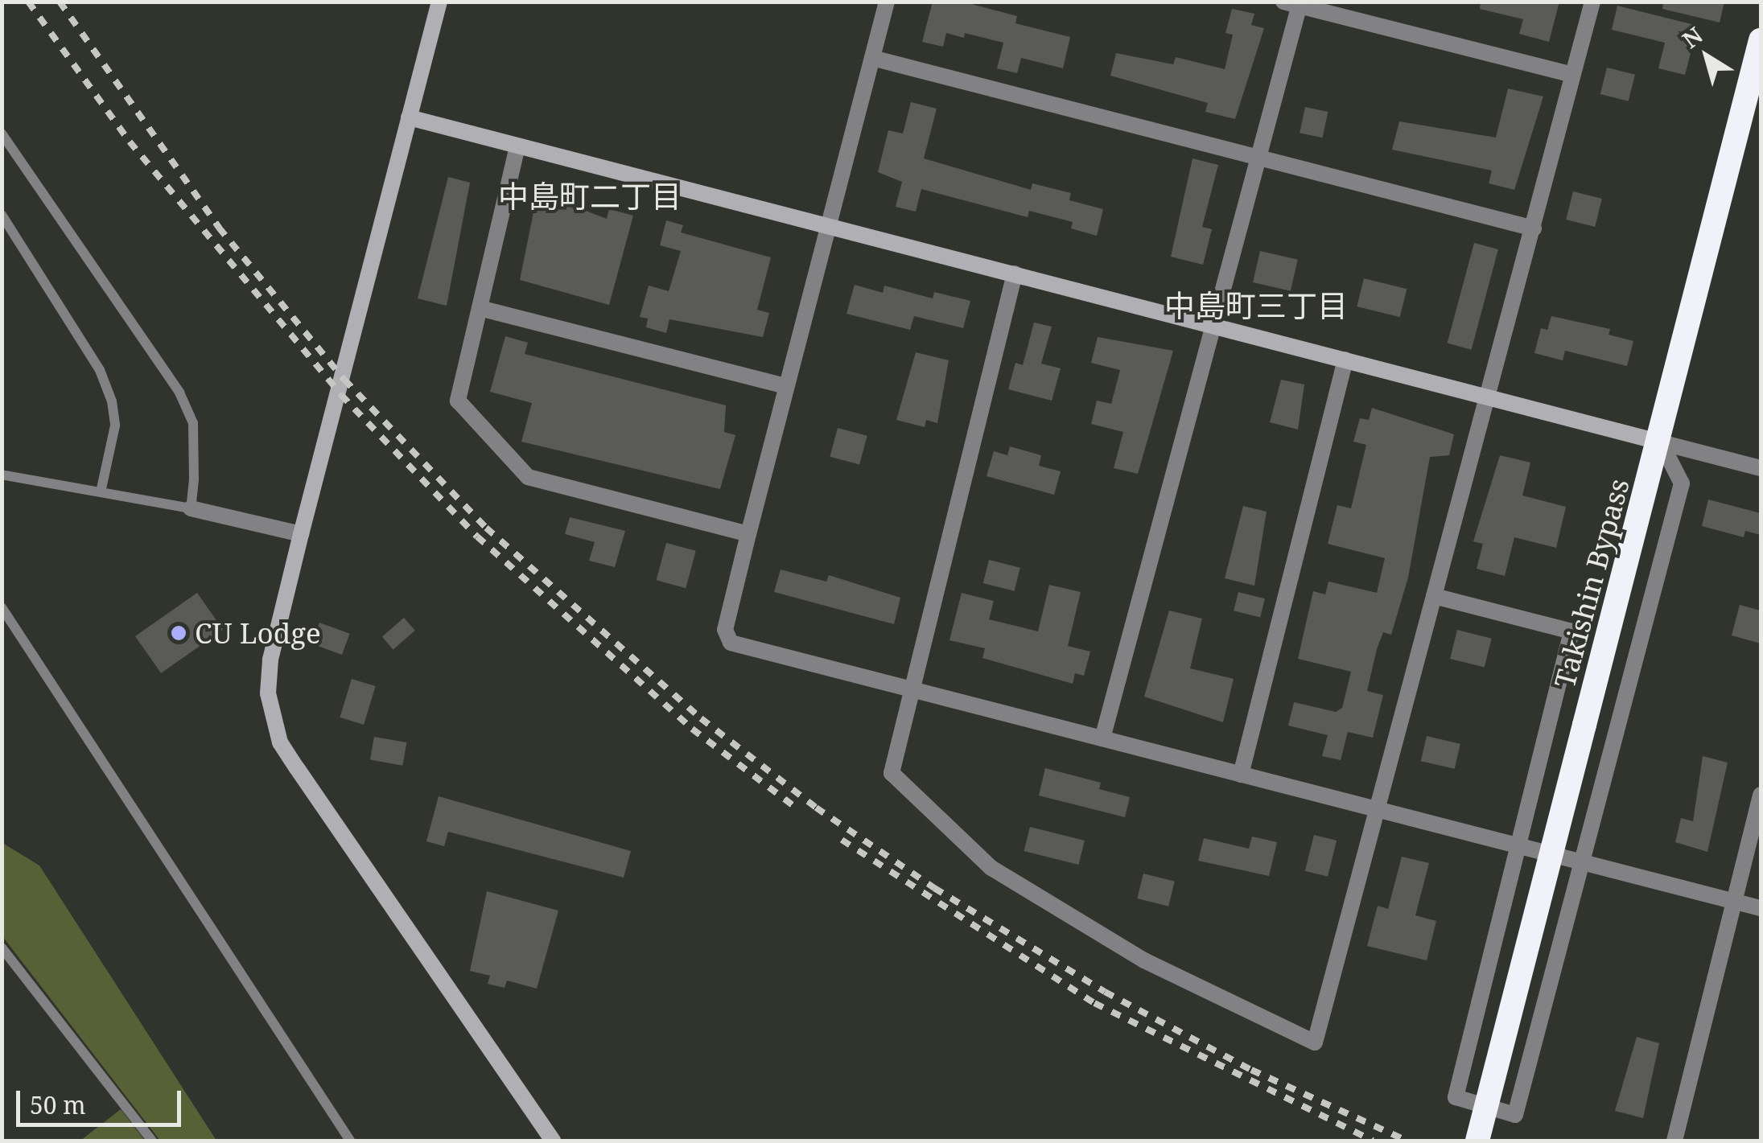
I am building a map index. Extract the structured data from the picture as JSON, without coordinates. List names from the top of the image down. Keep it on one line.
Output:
{"streets":{"highway":["Takishin Bypass"]},"districts":["中島町二丁目","中島町三丁目"],"places":["CU Lodge"],"scale_bar":"50 m","north":"top left"}
